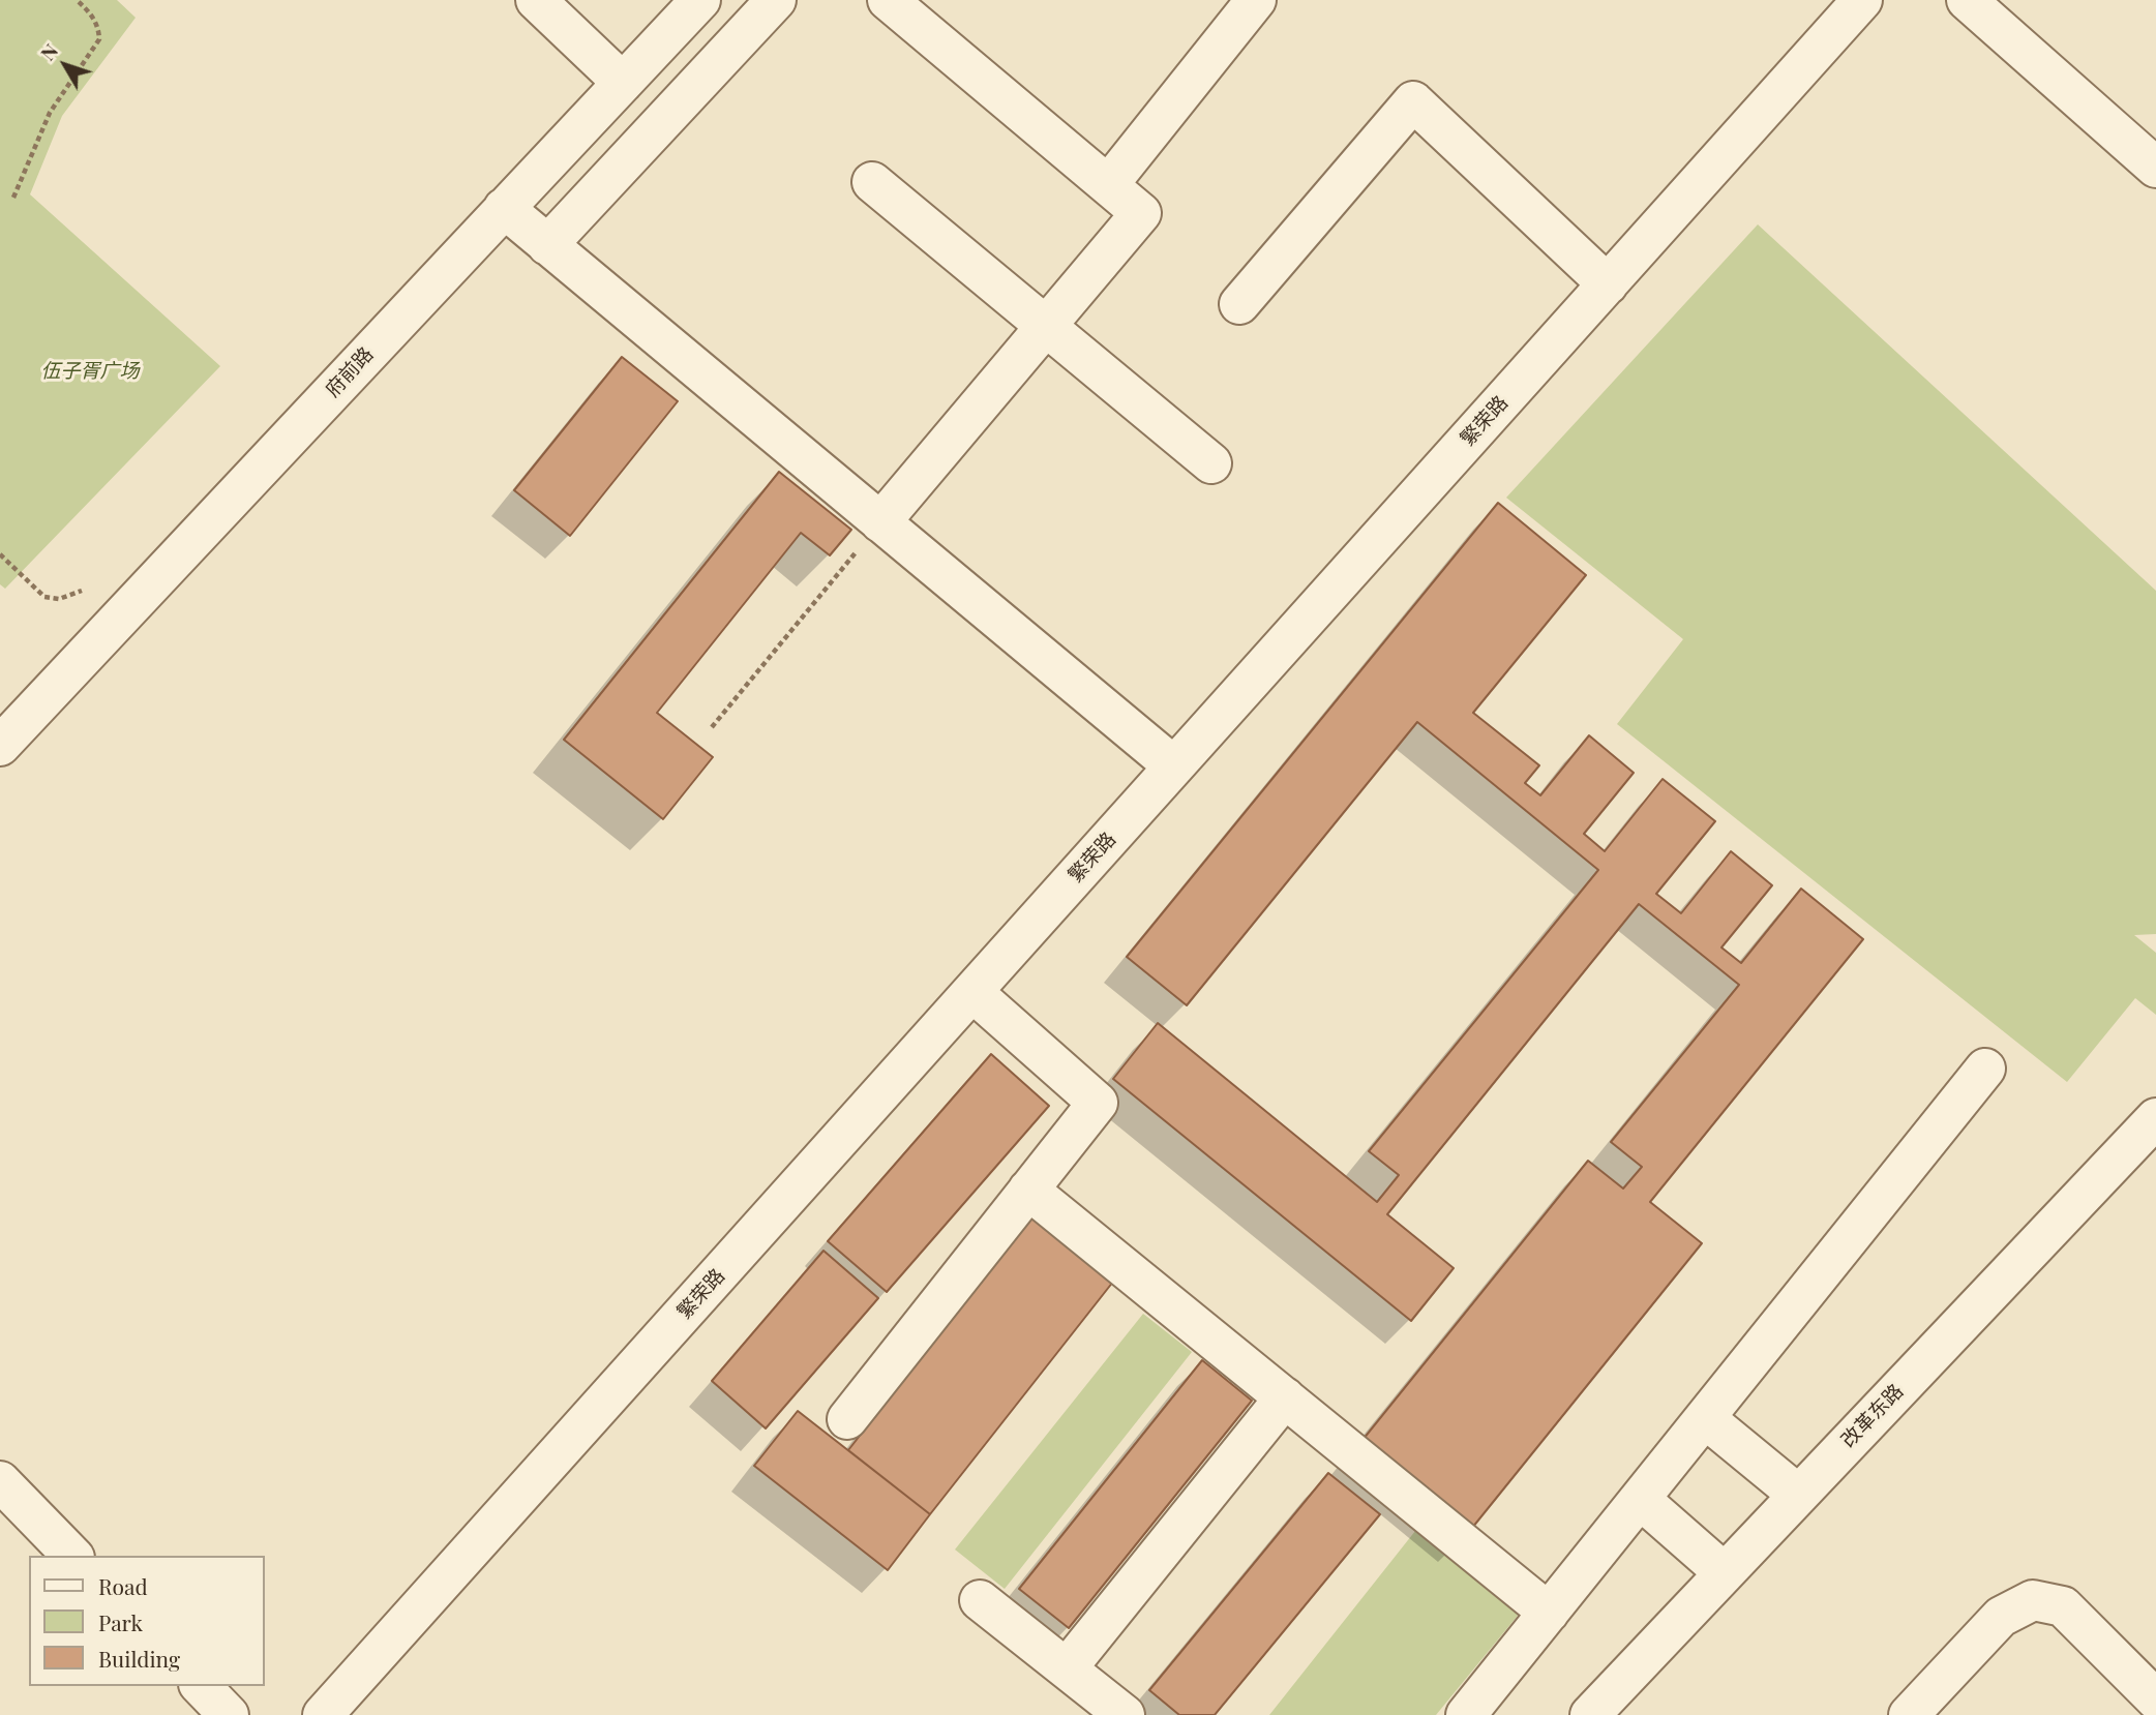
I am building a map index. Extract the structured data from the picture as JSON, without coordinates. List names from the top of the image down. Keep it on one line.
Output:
{"streets":{"street":["府前路","繁荣路","改革东路"]},"parks":["伍子胥广场"],"legend":["Road","Park","Building"],"north":"top left"}
